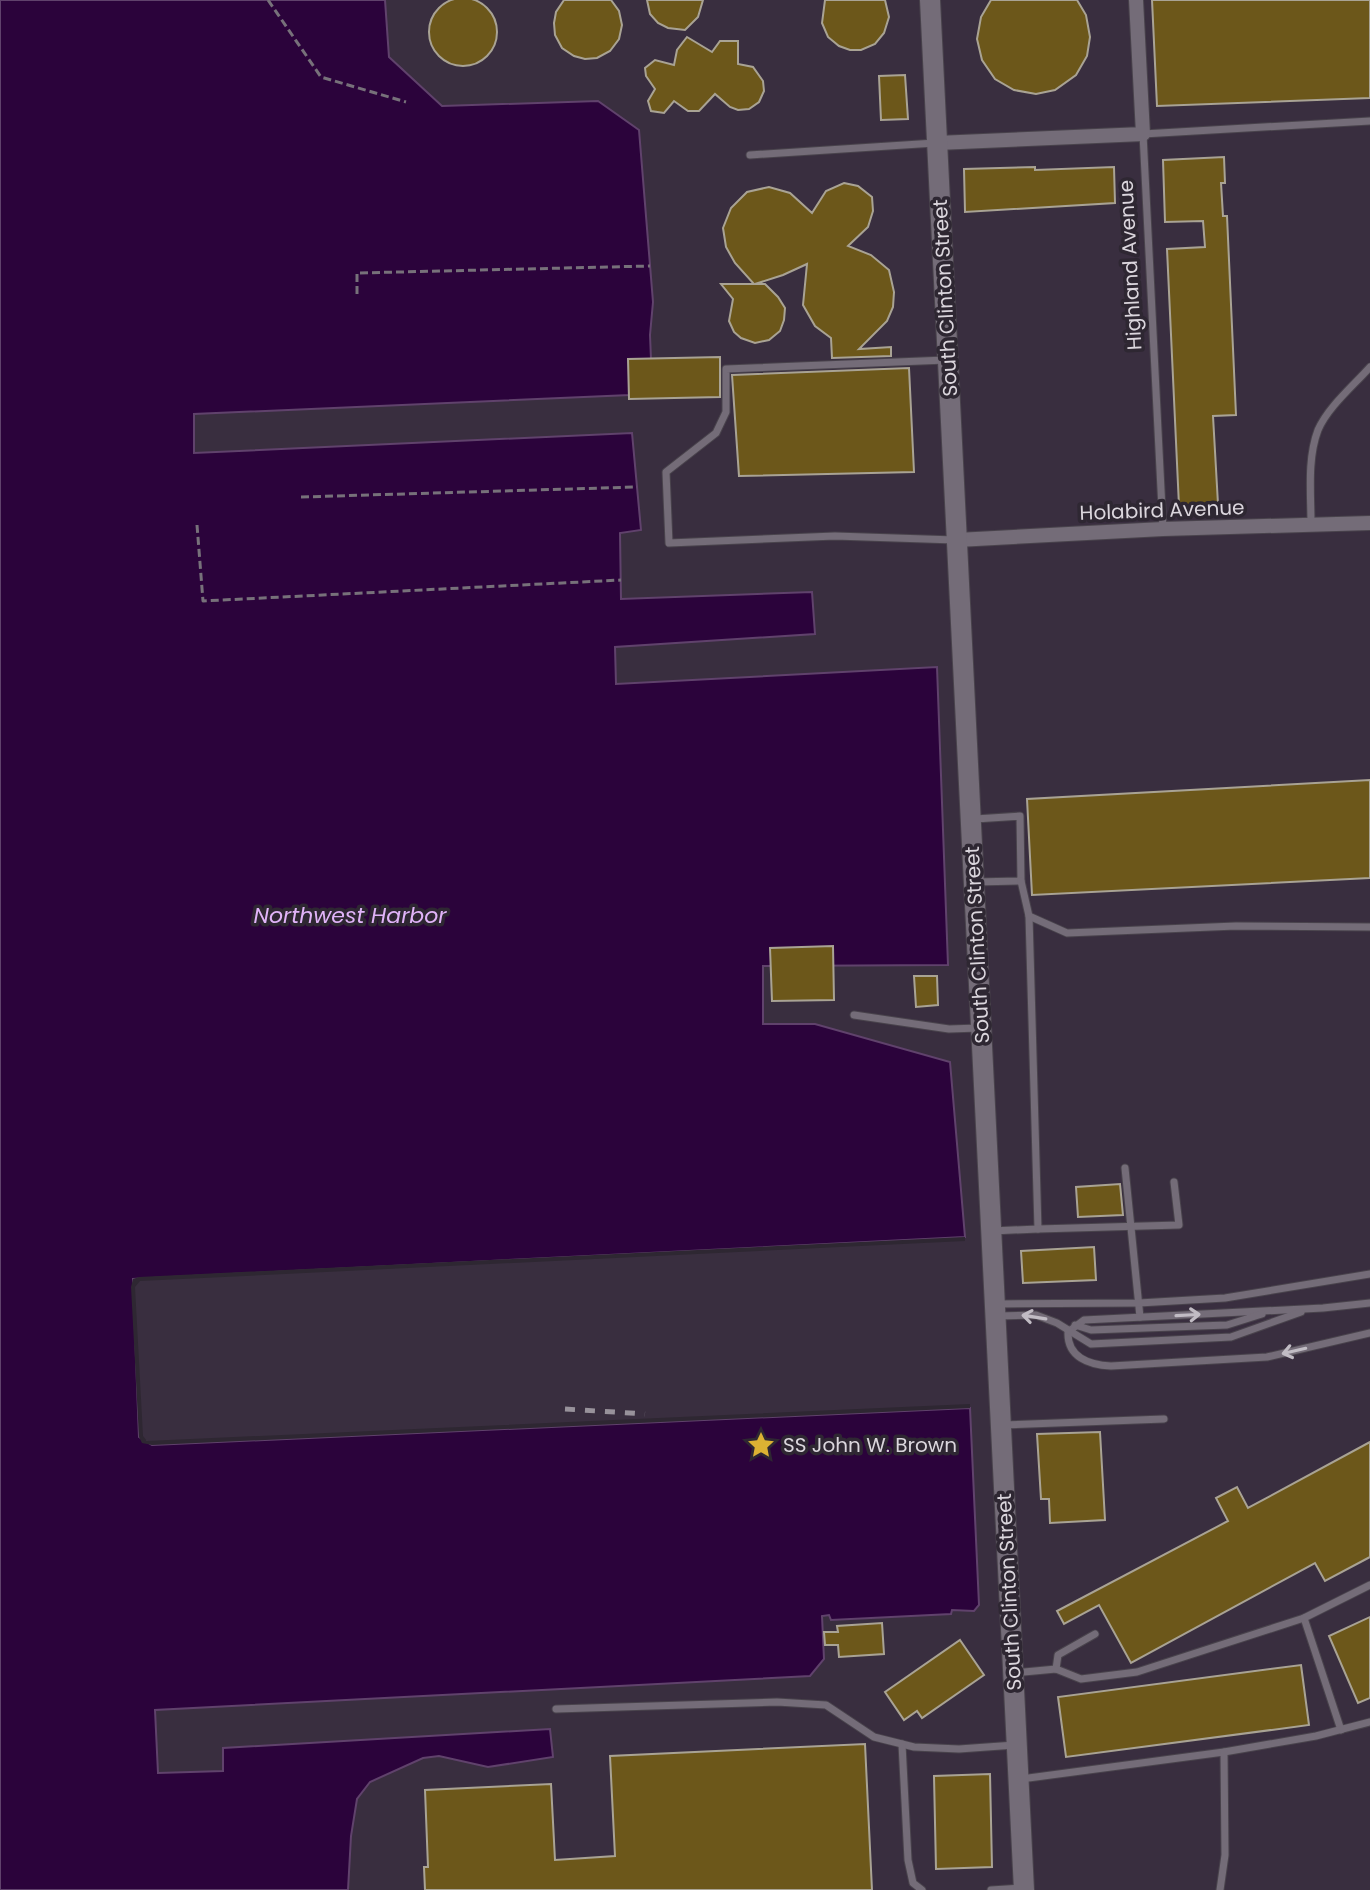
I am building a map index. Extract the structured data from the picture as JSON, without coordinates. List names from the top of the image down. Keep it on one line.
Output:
{"streets":{"main road":["South Clinton Street"],"street":["Highland Avenue","Holabird Avenue"]},"crossings":[["Highland Avenue","Holabird Avenue"],["South Clinton Street","Holabird Avenue"]],"water":["Northwest Harbor"],"places":{"place":["SS John W. Brown"]}}
